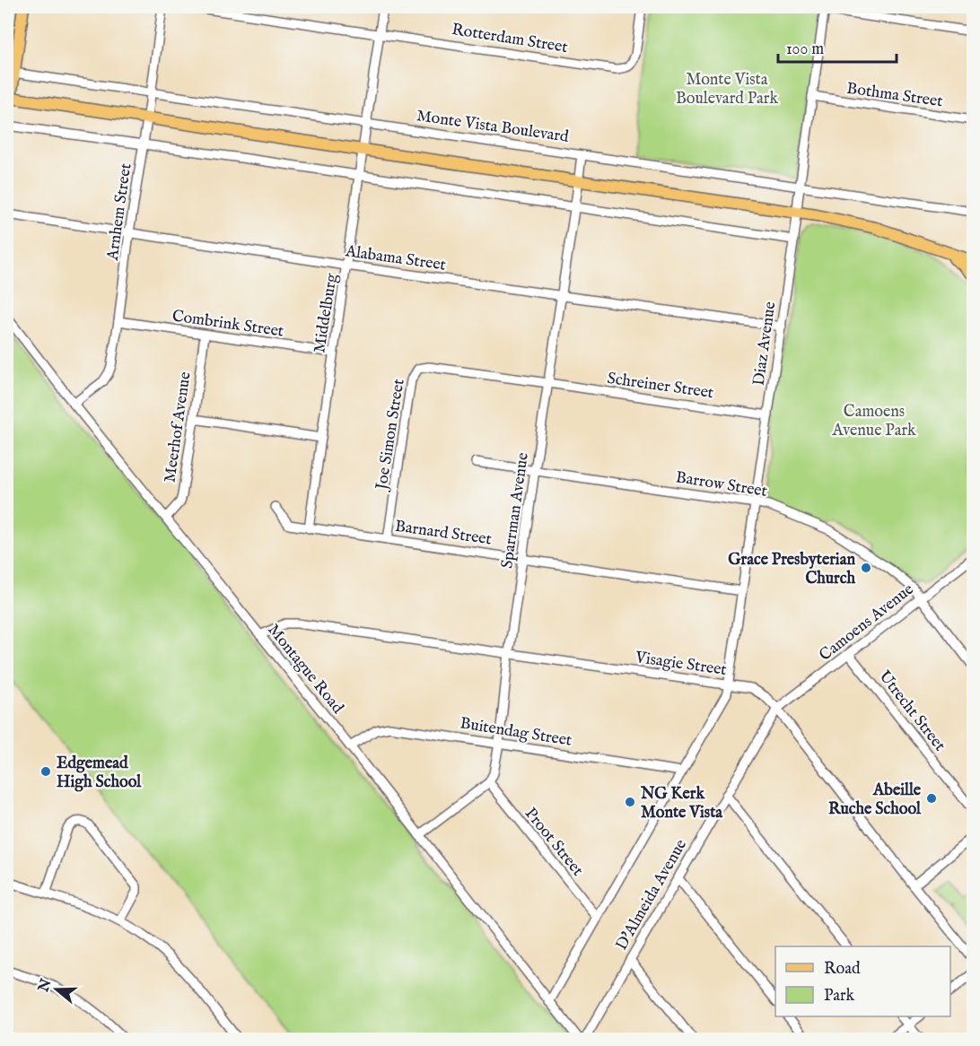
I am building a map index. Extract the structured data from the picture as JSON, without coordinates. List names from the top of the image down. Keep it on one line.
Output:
{"streets":{"street":["Rotterdam Street","Bothma Street","Monte Vista Boulevard","Arnhem Street","Alabama Street","Middelburg","Combrink Street","Diaz Avenue","Schreiner Street","Meerhof Avenue","Joe Simon Street","Barrow Street","Sparrman Avenue","Barnard Street","Camoens Avenue","Visagie Street","Montague Road","Utrecht Street","Buitendag Street","Proot Street","D'Almeida Avenue"]},"crossings":[["Rotterdam Street","Middelburg"],["Bothma Street","Diaz Avenue"],["Monte Vista Boulevard","Arnhem Street"],["Monte Vista Boulevard","Middelburg"],["Monte Vista Boulevard","Diaz Avenue"],["Monte Vista Boulevard","Sparrman Avenue"],["Arnhem Street","Alabama Street"],["Arnhem Street","Combrink Street"],["Arnhem Street","Montague Road"],["Alabama Street","Middelburg"],["Alabama Street","Diaz Avenue"],["Alabama Street","Sparrman Avenue"],["Middelburg","Combrink Street"],["Middelburg","Barnard Street"],["Combrink Street","Meerhof Avenue"],["Diaz Avenue","Schreiner Street"],["Diaz Avenue","Barrow Street"],["Diaz Avenue","Barnard Street"],["Diaz Avenue","Visagie Street"],["Schreiner Street","Joe Simon Street"],["Schreiner Street","Sparrman Avenue"],["Meerhof Avenue","Montague Road"],["Joe Simon Street","Sparrman Avenue"],["Joe Simon Street","Barnard Street"],["Barrow Street","Sparrman Avenue"],["Barrow Street","Camoens Avenue"],["Sparrman Avenue","Barnard Street"],["Sparrman Avenue","Visagie Street"],["Sparrman Avenue","Buitendag Street"],["Sparrman Avenue","Proot Street"],["Camoens Avenue","Visagie Street"],["Camoens Avenue","Utrecht Street"],["Camoens Avenue","D'Almeida Avenue"],["Visagie Street","Montague Road"],["Visagie Street","D'Almeida Avenue"],["Montague Road","Buitendag Street"]],"parks":["Monte Vista Boulevard Park","Camoens Avenue Park"],"places":["Grace Presbyterian Church","Edgemead High School","Abeille Ruche School","NG Kerk Monte Vista"],"legend":["Road","Park"],"scale_bar":"100 m","north":"left"}
